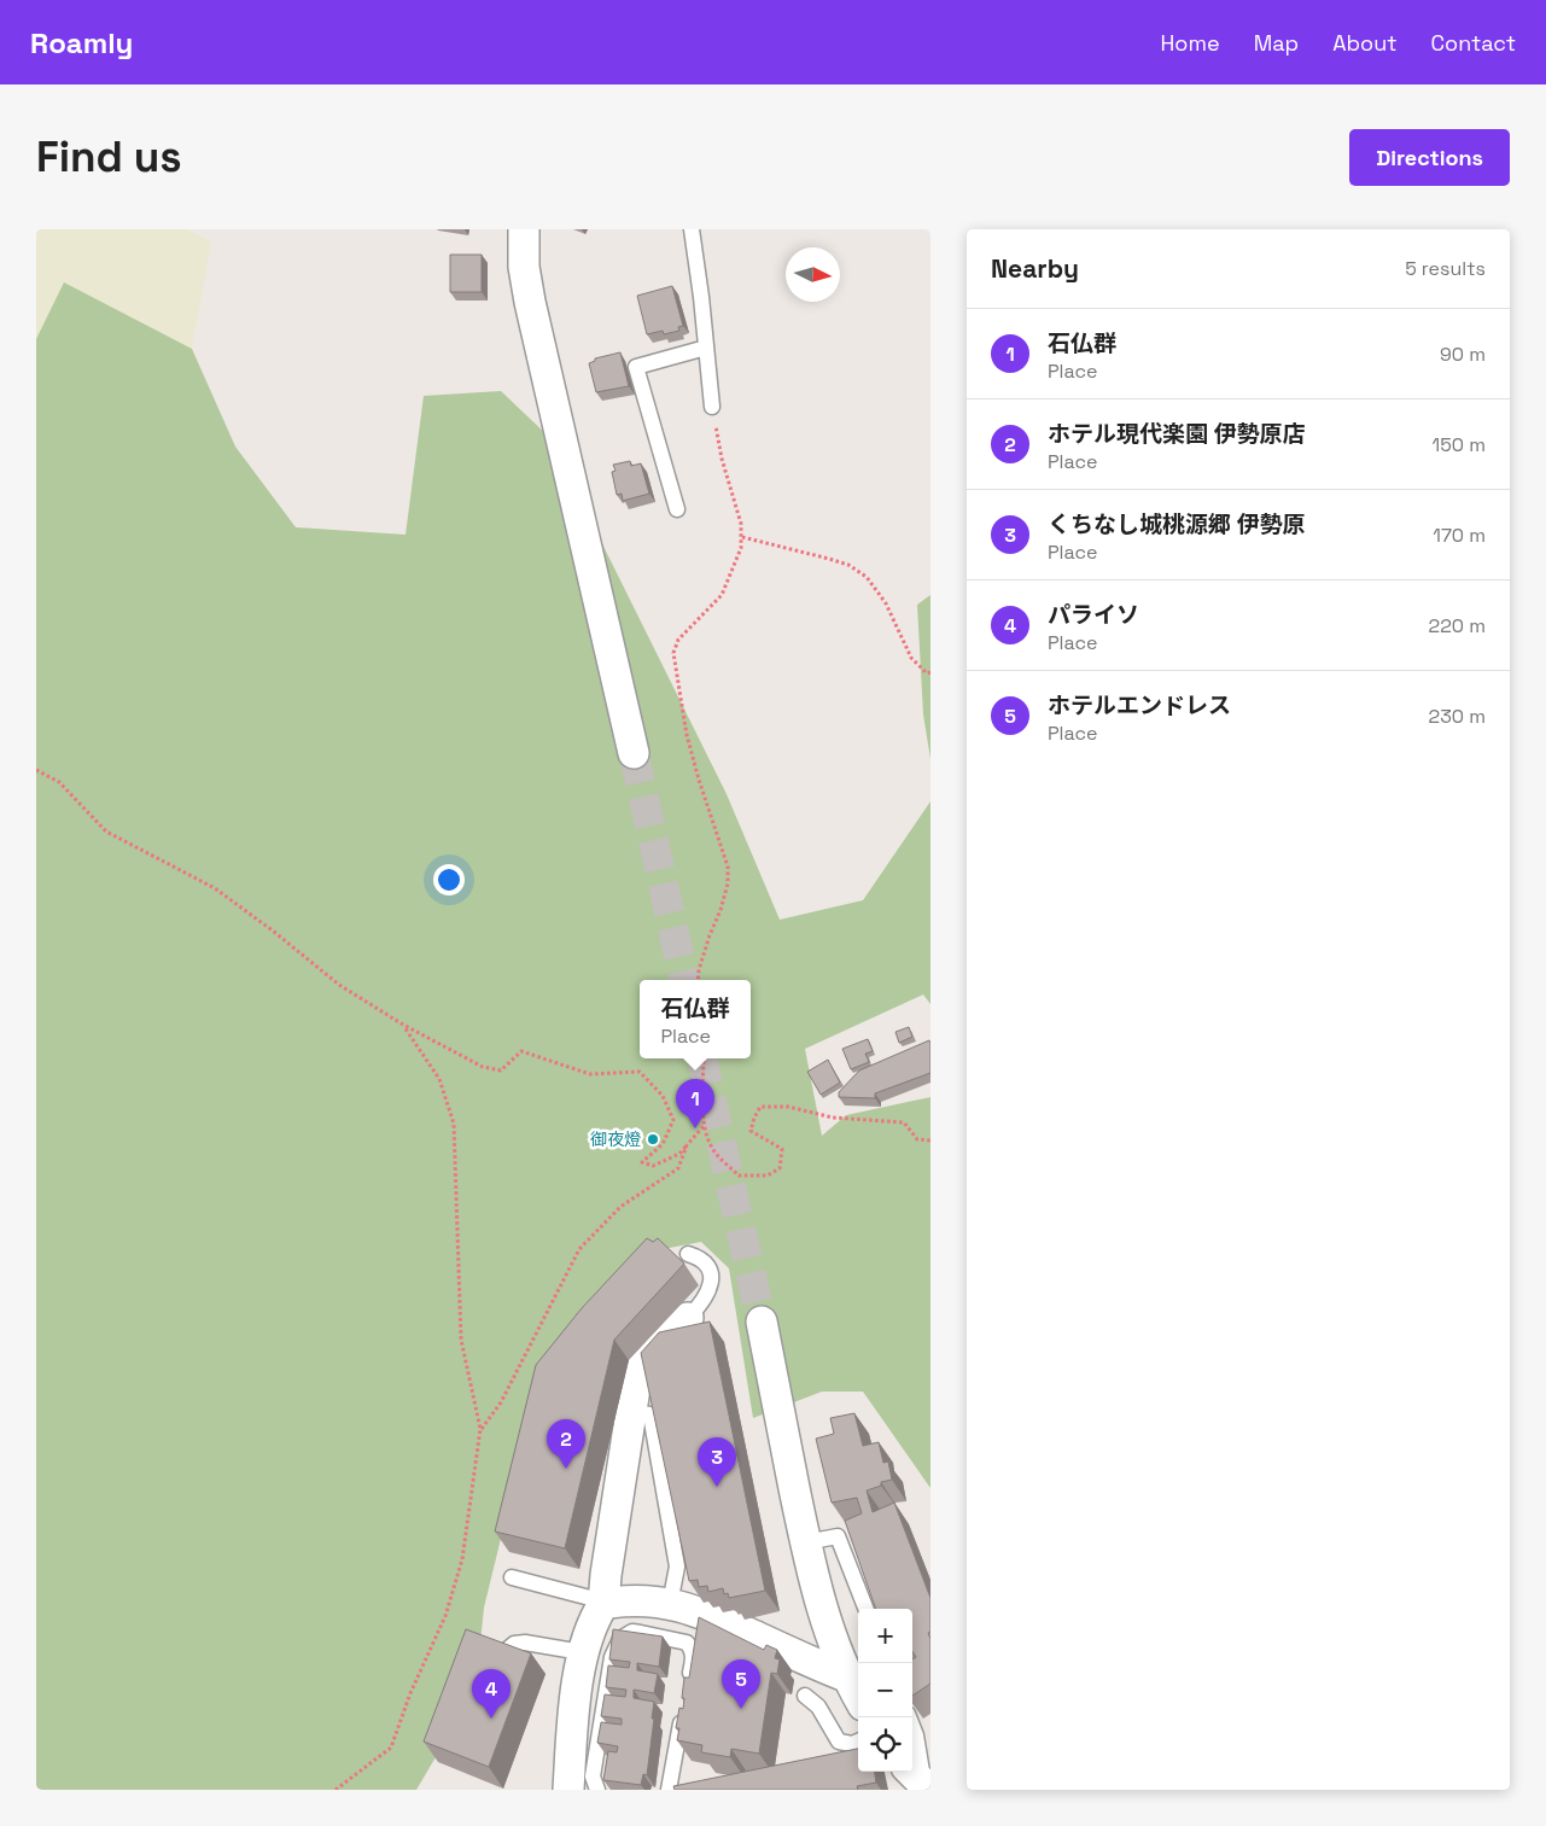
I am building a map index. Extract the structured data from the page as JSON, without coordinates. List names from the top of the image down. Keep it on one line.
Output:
{"places":["御夜燈"],"north":"right","page":{"header":"Roamly","nav":["Home","Map","About","Contact"],"buttons":"Directions","title":"Find us","heading":["Nearby","5 results"],"list":[{"mark":"1","name":"石仏群","note":"Place","value":"90 m"},{"mark":"2","name":"ホテル現代楽園 伊勢原店","note":"Place","value":"150 m"},{"mark":"3","name":"くちなし城桃源郷 伊勢原","note":"Place","value":"170 m"},{"mark":"4","name":"パライソ","note":"Place","value":"220 m"},{"mark":"5","name":"ホテルエンドレス","note":"Place","value":"230 m"}],"popup":["石仏群","Place"],"pins":["1","2","3","5","4"],"map_buttons":["+","−"]}}
